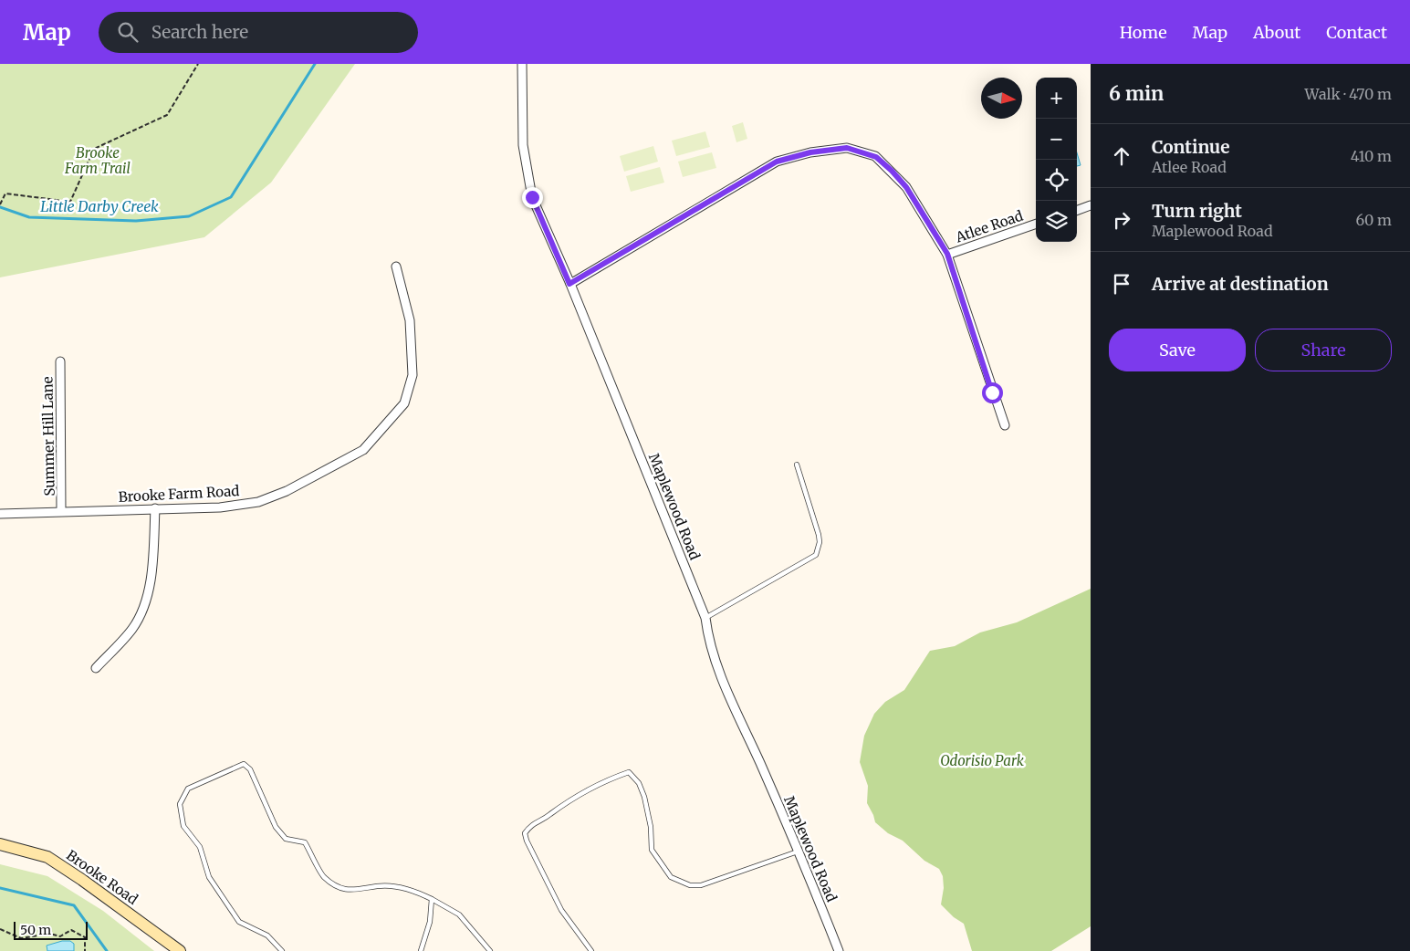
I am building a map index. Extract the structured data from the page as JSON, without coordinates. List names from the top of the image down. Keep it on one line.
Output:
{"streets":{"main road":["Brooke Road"],"street":["Atlee Road","Summer Hill Lane","Brooke Farm Road","Maplewood Road"]},"crossings":[["Atlee Road","Maplewood Road"],["Summer Hill Lane","Brooke Farm Road"]],"water":["Little Darby Creek"],"parks":["Brooke Farm Trail","Odorisio Park"],"scale_bar":"50 m","north":"right","page":{"header":"Map","search":"Search here","nav":["Home","Map","About","Contact"],"heading":["6 min","Walk · 470 m"],"map_buttons":["+","−"],"list":[["Continue","Atlee Road","410 m"],["Turn right","Maplewood Road","60 m"],"Arrive at destination"],"buttons":["Save","Share"],"scale":"50 m"}}
